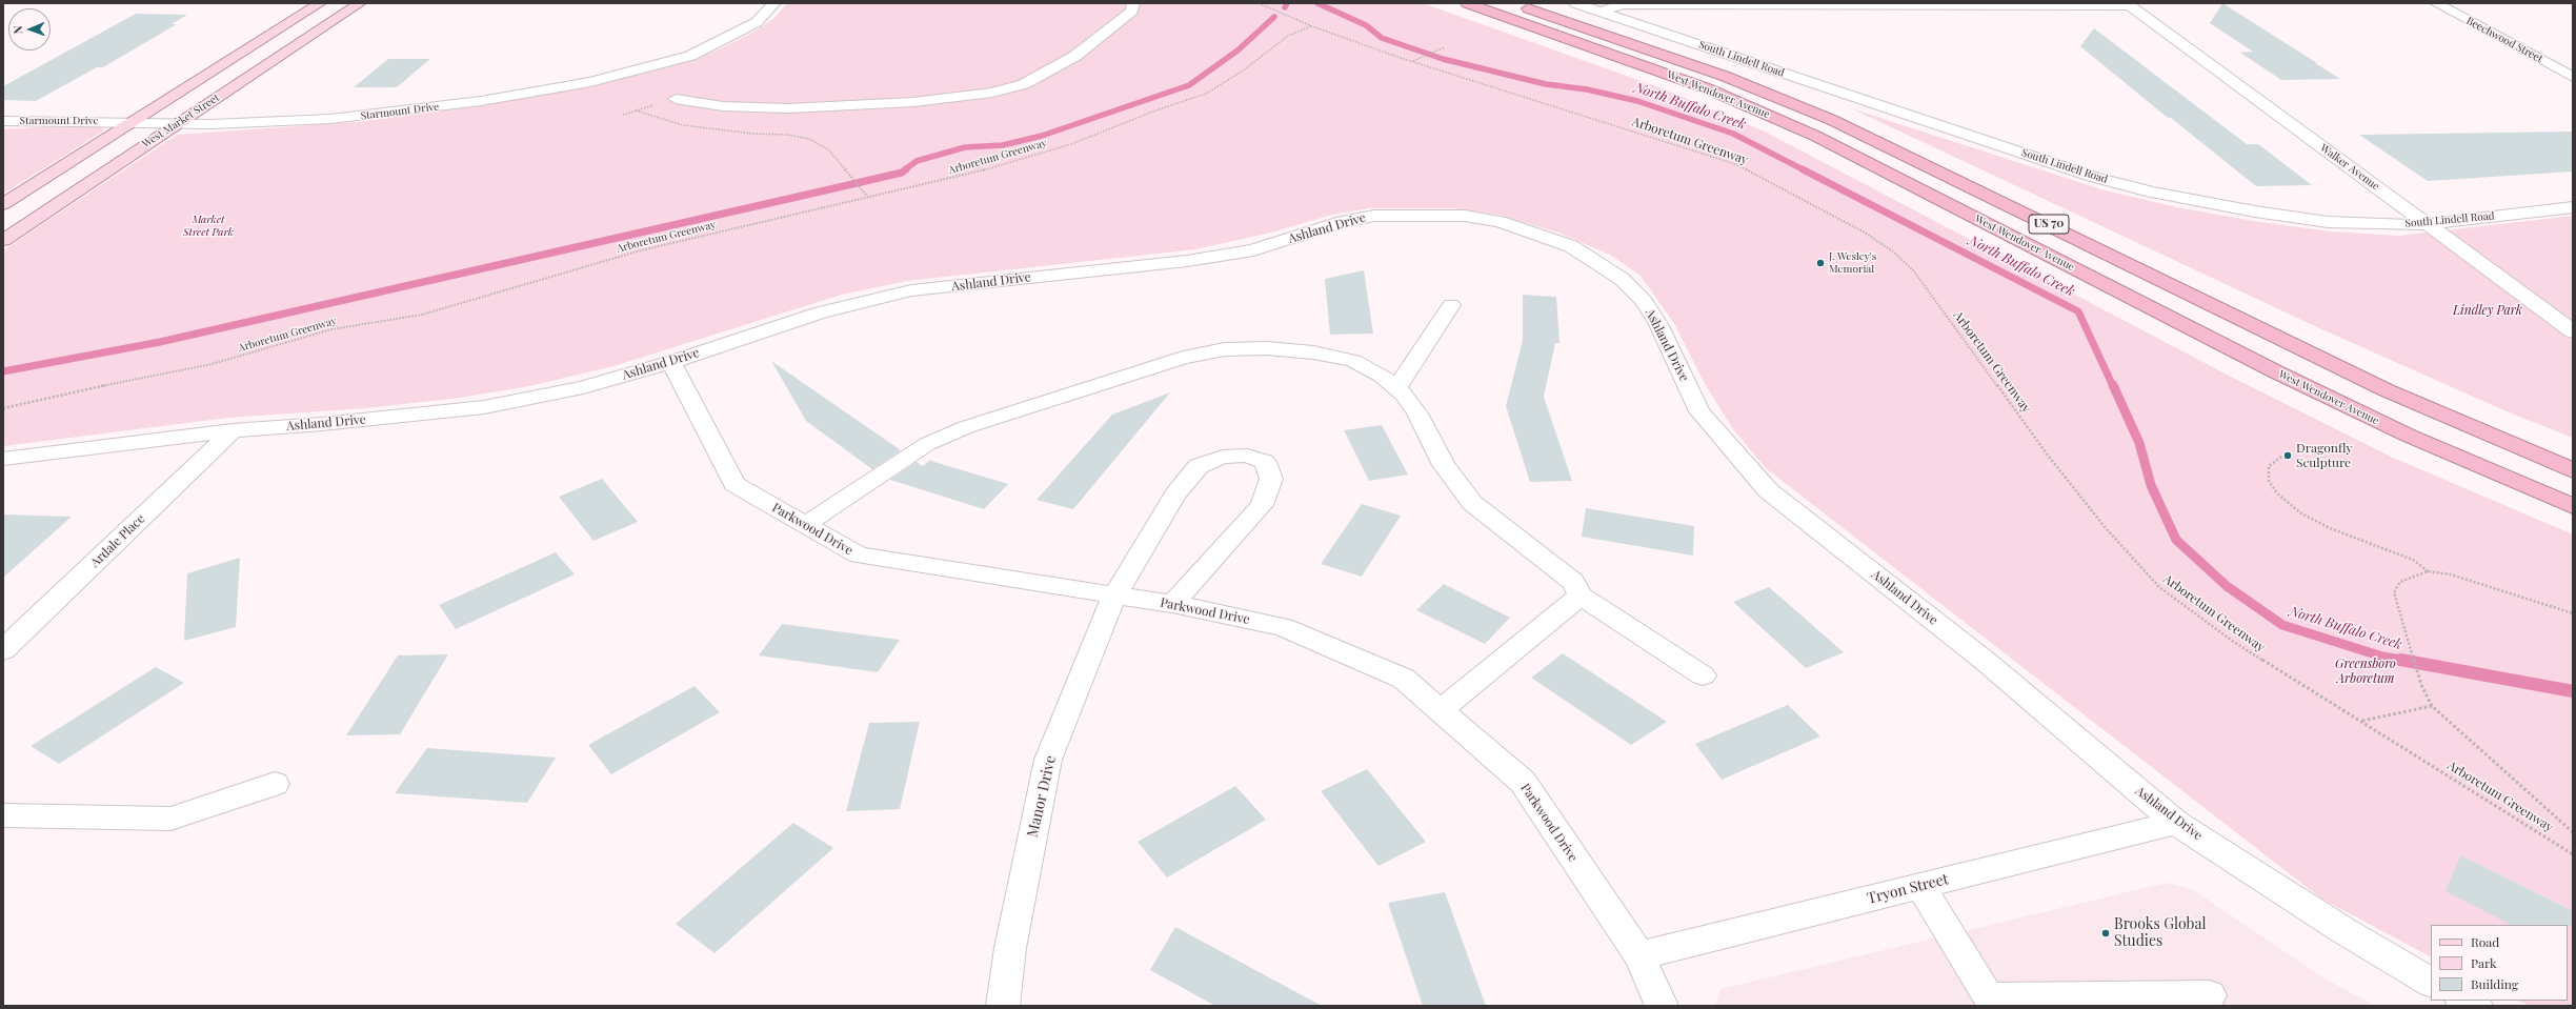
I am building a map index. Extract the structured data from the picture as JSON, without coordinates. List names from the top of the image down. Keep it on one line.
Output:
{"streets":{"highway":["West Wendover Avenue","US 70"],"main road":["West Market Street"],"street":["Beechwood Street","South Lindell Road","Starmount Drive","Walker Avenue","Ashland Drive","Parkwood Drive","Ardale Place","Manor Drive","Tryon Street"],"path":["Arboretum Greenway"]},"crossings":[["South Lindell Road","Walker Avenue"],["Starmount Drive","West Market Street"],["Ashland Drive","Parkwood Drive"],["Ashland Drive","Ardale Place"],["Ashland Drive","Tryon Street"],["Parkwood Drive","Manor Drive"],["Parkwood Drive","Tryon Street"]],"water":["North Buffalo Creek"],"parks":["Market Street Park","Lindley Park","Greensboro Arboretum"],"places":["J. Wesley's Memorial","Dragonfly Sculpture","Brooks Global Studies"],"legend":["Road","Park","Building"],"north":"left"}
